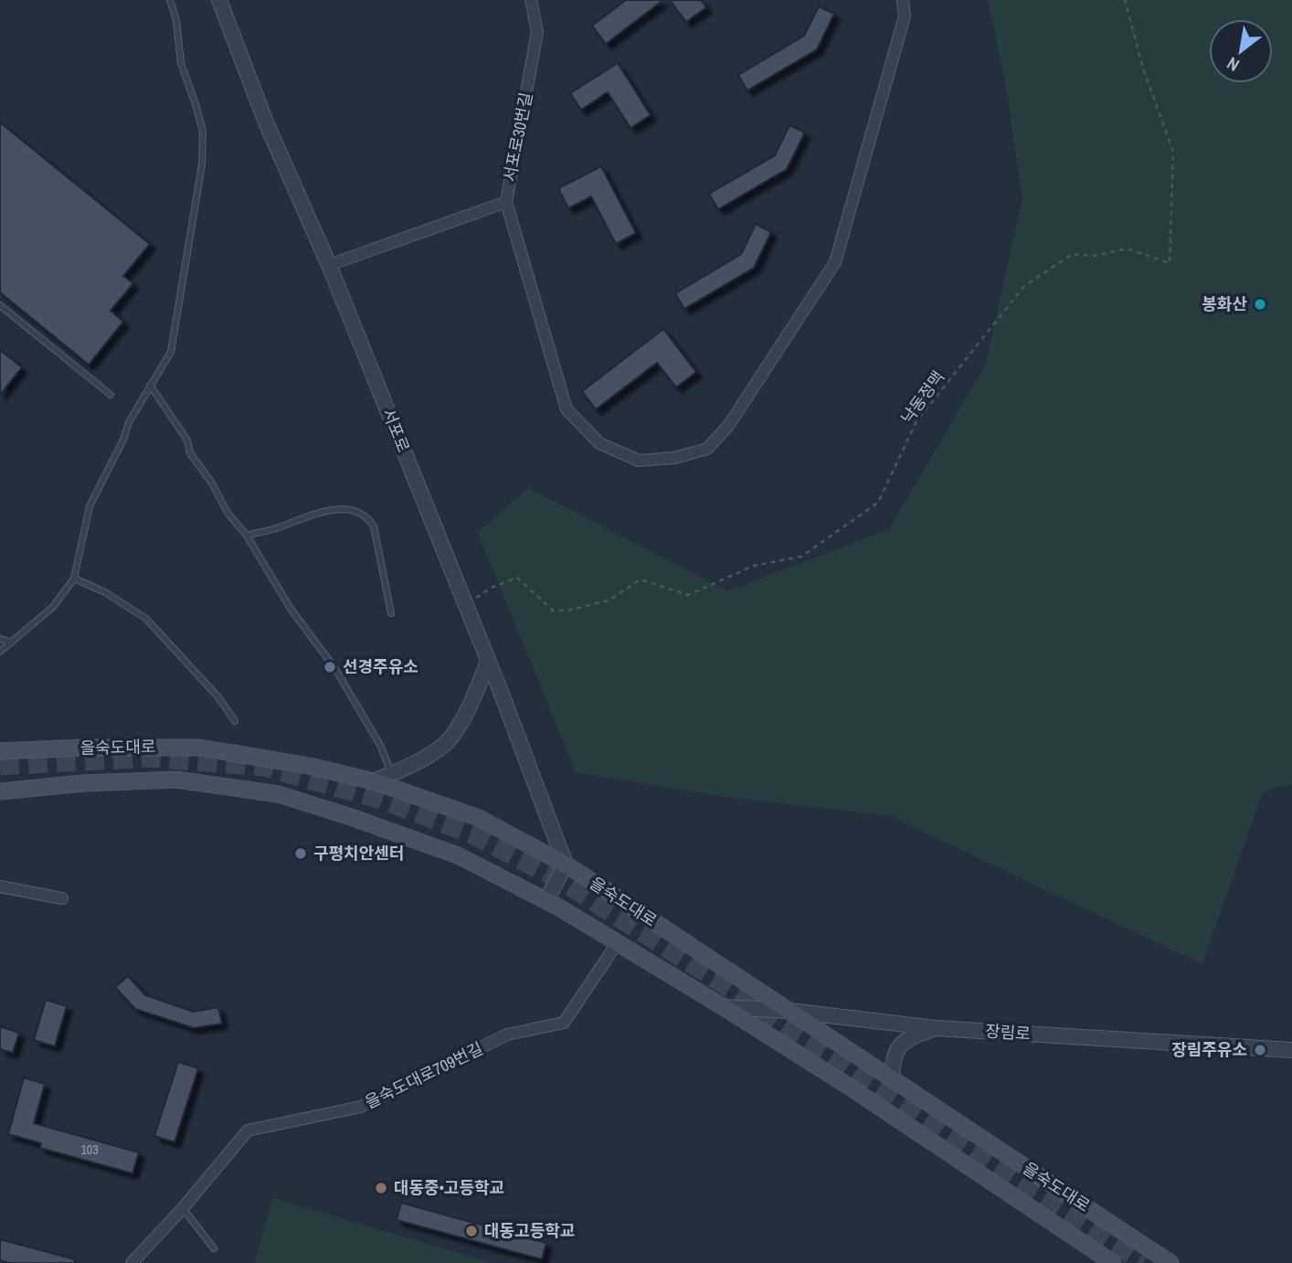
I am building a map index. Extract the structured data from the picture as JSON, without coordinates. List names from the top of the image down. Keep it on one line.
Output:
{"streets":{"main road":["을숙도대로"],"street":["서포로30번길","서포로","장림로","을숙도대로709번길"],"path":["낙동정맥"]},"crossings":[["서포로30번길","서포로"],["낙동정맥","서포로"],["서포로","을숙도대로"],["을숙도대로","장림로"],["을숙도대로","을숙도대로709번길"]],"places":["봉화산","선경주유소","구평치안센터","장림주유소","대동중•고등학교","대동고등학교"],"house_numbers":["103"],"north":"bottom left"}
